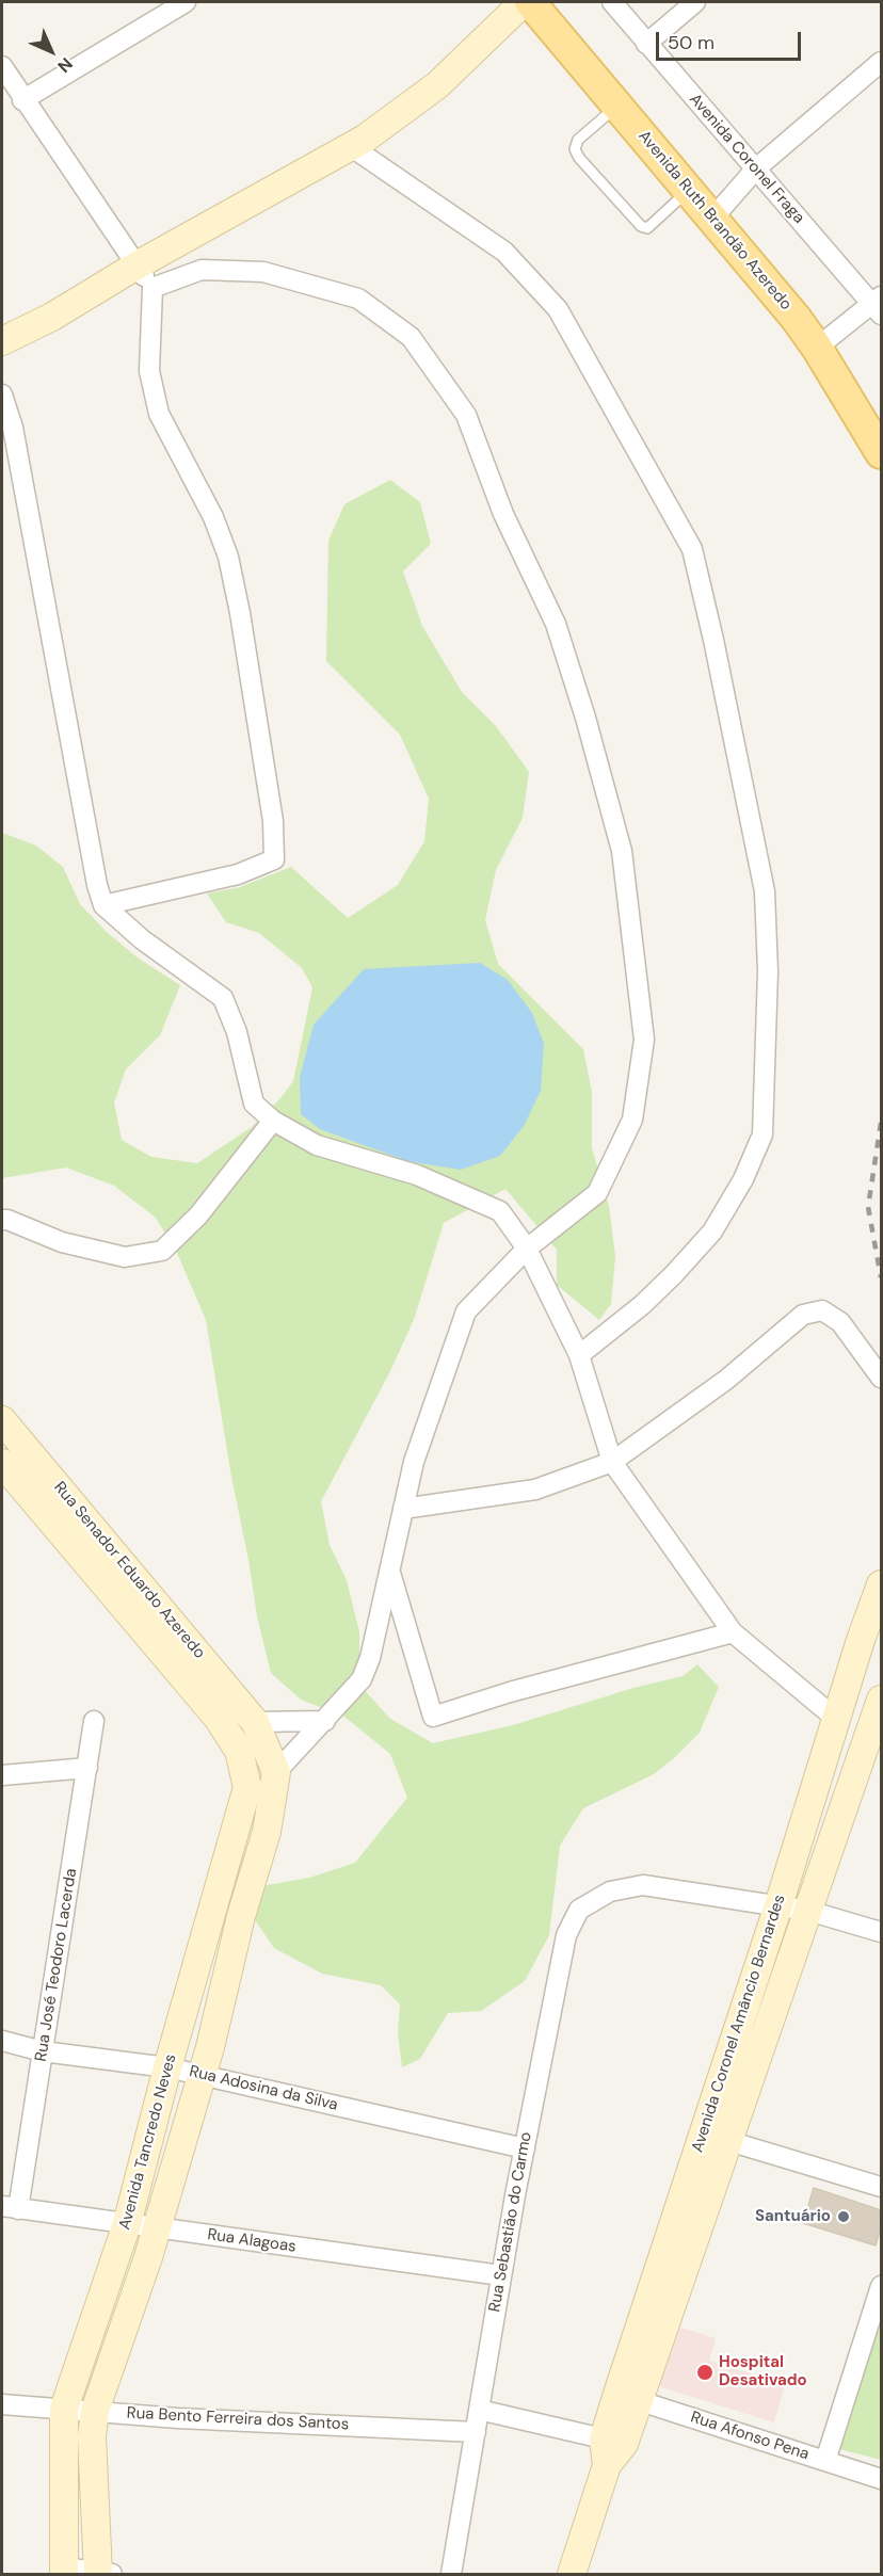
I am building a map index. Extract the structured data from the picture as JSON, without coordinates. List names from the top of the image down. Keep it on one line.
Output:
{"streets":{"main road":["Avenida Ruth Brandão Azeredo"],"street":["Avenida Coronel Fraga","Rua Senador Eduardo Azeredo","Rua José Teodoro Lacerda","Avenida Coronel Amâncio Bernardes","Rua Adosina da Silva","Avenida Tancredo Neves","Rua Sebastião do Carmo","Rua Alagoas","Rua Bento Ferreira dos Santos","Rua Afonso Pena"]},"crossings":[["Rua Senador Eduardo Azeredo","Avenida Tancredo Neves"],["Rua José Teodoro Lacerda","Rua Adosina da Silva"],["Rua José Teodoro Lacerda","Rua Alagoas"],["Avenida Coronel Amâncio Bernardes","Rua Sebastião do Carmo"],["Avenida Coronel Amâncio Bernardes","Rua Afonso Pena"],["Rua Adosina da Silva","Avenida Tancredo Neves"],["Rua Adosina da Silva","Rua Sebastião do Carmo"],["Avenida Tancredo Neves","Rua Alagoas"],["Avenida Tancredo Neves","Rua Bento Ferreira dos Santos"],["Rua Sebastião do Carmo","Rua Alagoas"],["Rua Sebastião do Carmo","Rua Bento Ferreira dos Santos"]],"places":["Santuário","Hospital Desativado"],"scale_bar":"50 m","north":"bottom right"}
